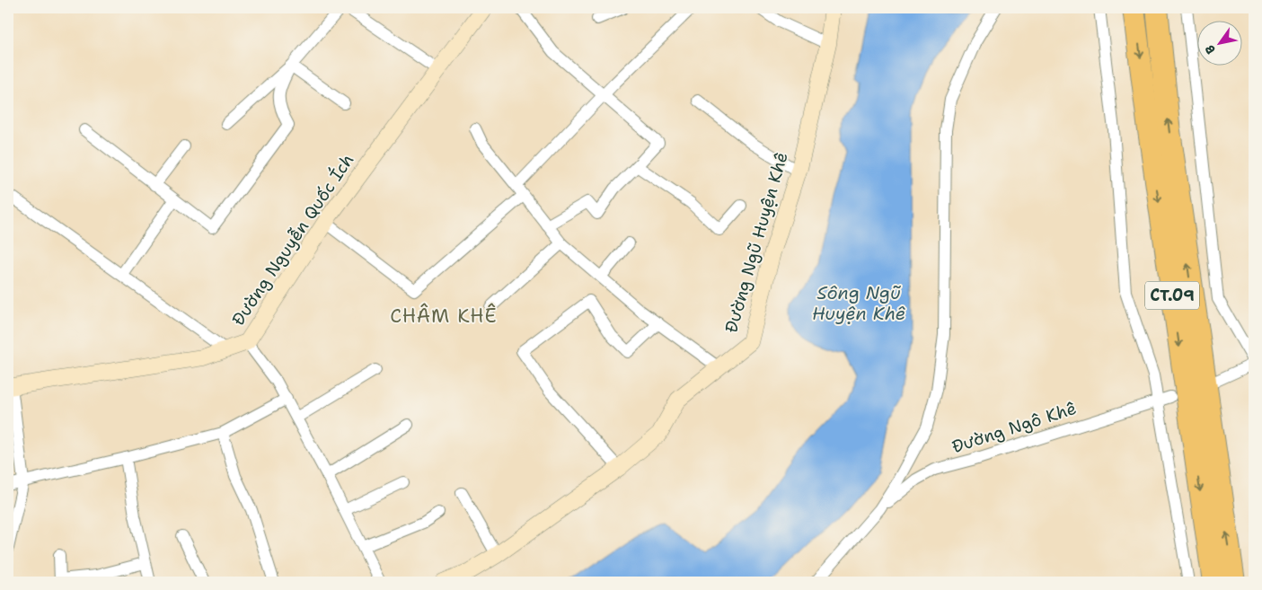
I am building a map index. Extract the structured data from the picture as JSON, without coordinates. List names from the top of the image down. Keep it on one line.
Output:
{"streets":{"highway":["CT.09"],"street":["Đường Nguyễn Quốc Ích","Đường Ngũ Huyện Khê","Đường Ngô Khê"]},"districts":["CHÂM KHÊ"],"water":["Sông Ngũ Huyện Khê"],"north":"bottom left"}
